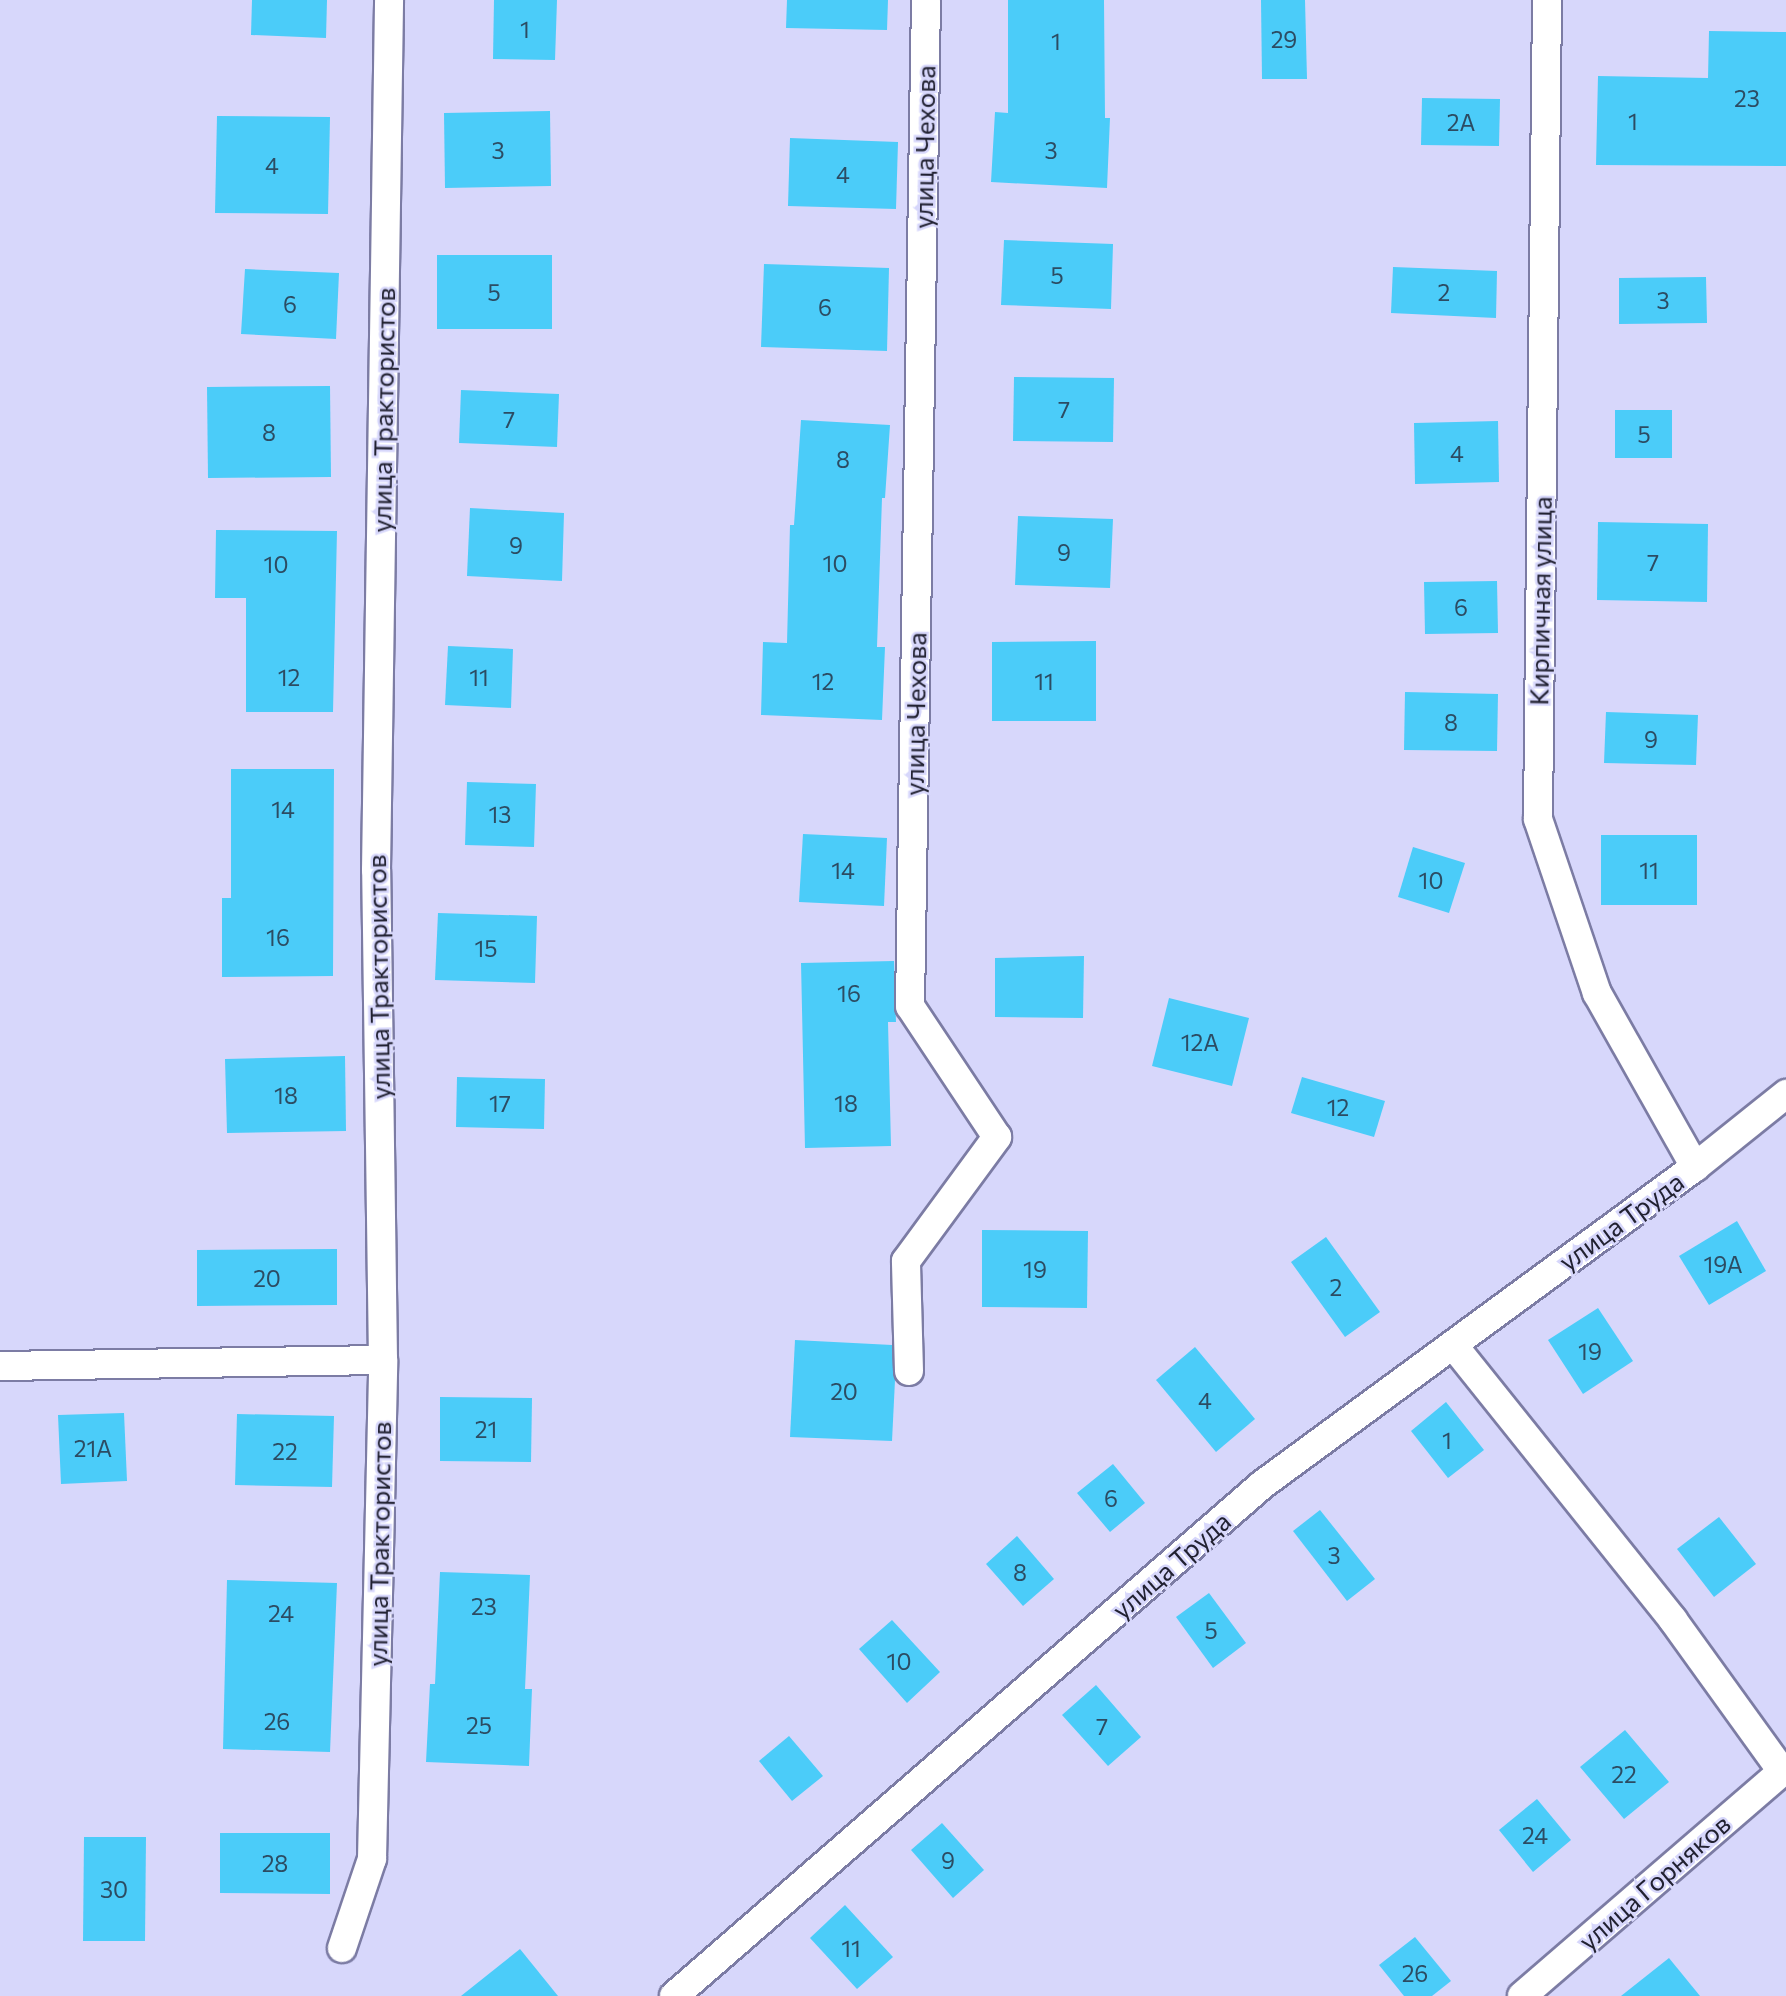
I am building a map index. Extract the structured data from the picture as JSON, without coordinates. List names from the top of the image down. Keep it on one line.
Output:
{"streets":{"street":["улица Чехова","улица Трактористов","Кирпичная улица","улица Труда","улица Горняков"]},"crossings":[["Кирпичная улица","улица Труда"]],"house_numbers":["1","29","1","23","1","2А","3","3","4","4","5","5","2","3","6","6","7","7","8","5","4","8","9","9","7","10","10","6","12","11","12","11","8","9","14","13","14","11","10","16","15","16","12А","18","17","18","12","19А","19","20","2","19","20","4","21","1","21А","22","6","3","8","23","24","5","10","26","25","7","22","24","9","28","30","11","26"]}
